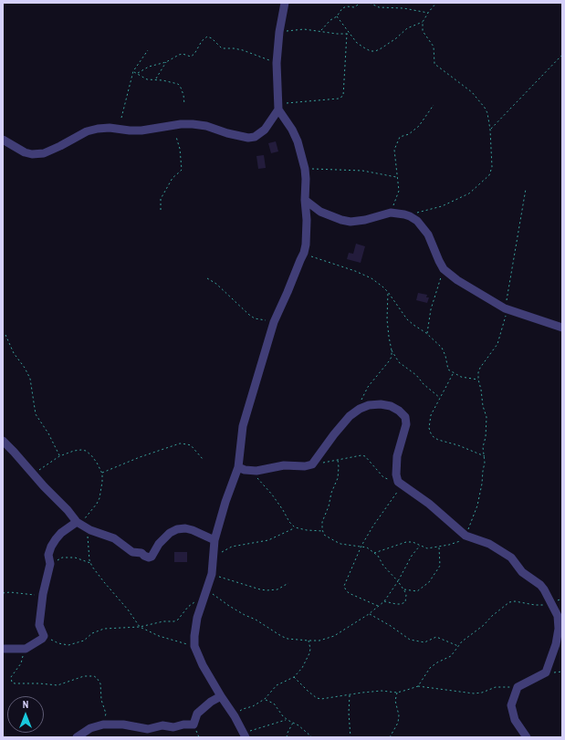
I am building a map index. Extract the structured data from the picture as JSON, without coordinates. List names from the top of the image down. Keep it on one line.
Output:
{"north":"top"}
